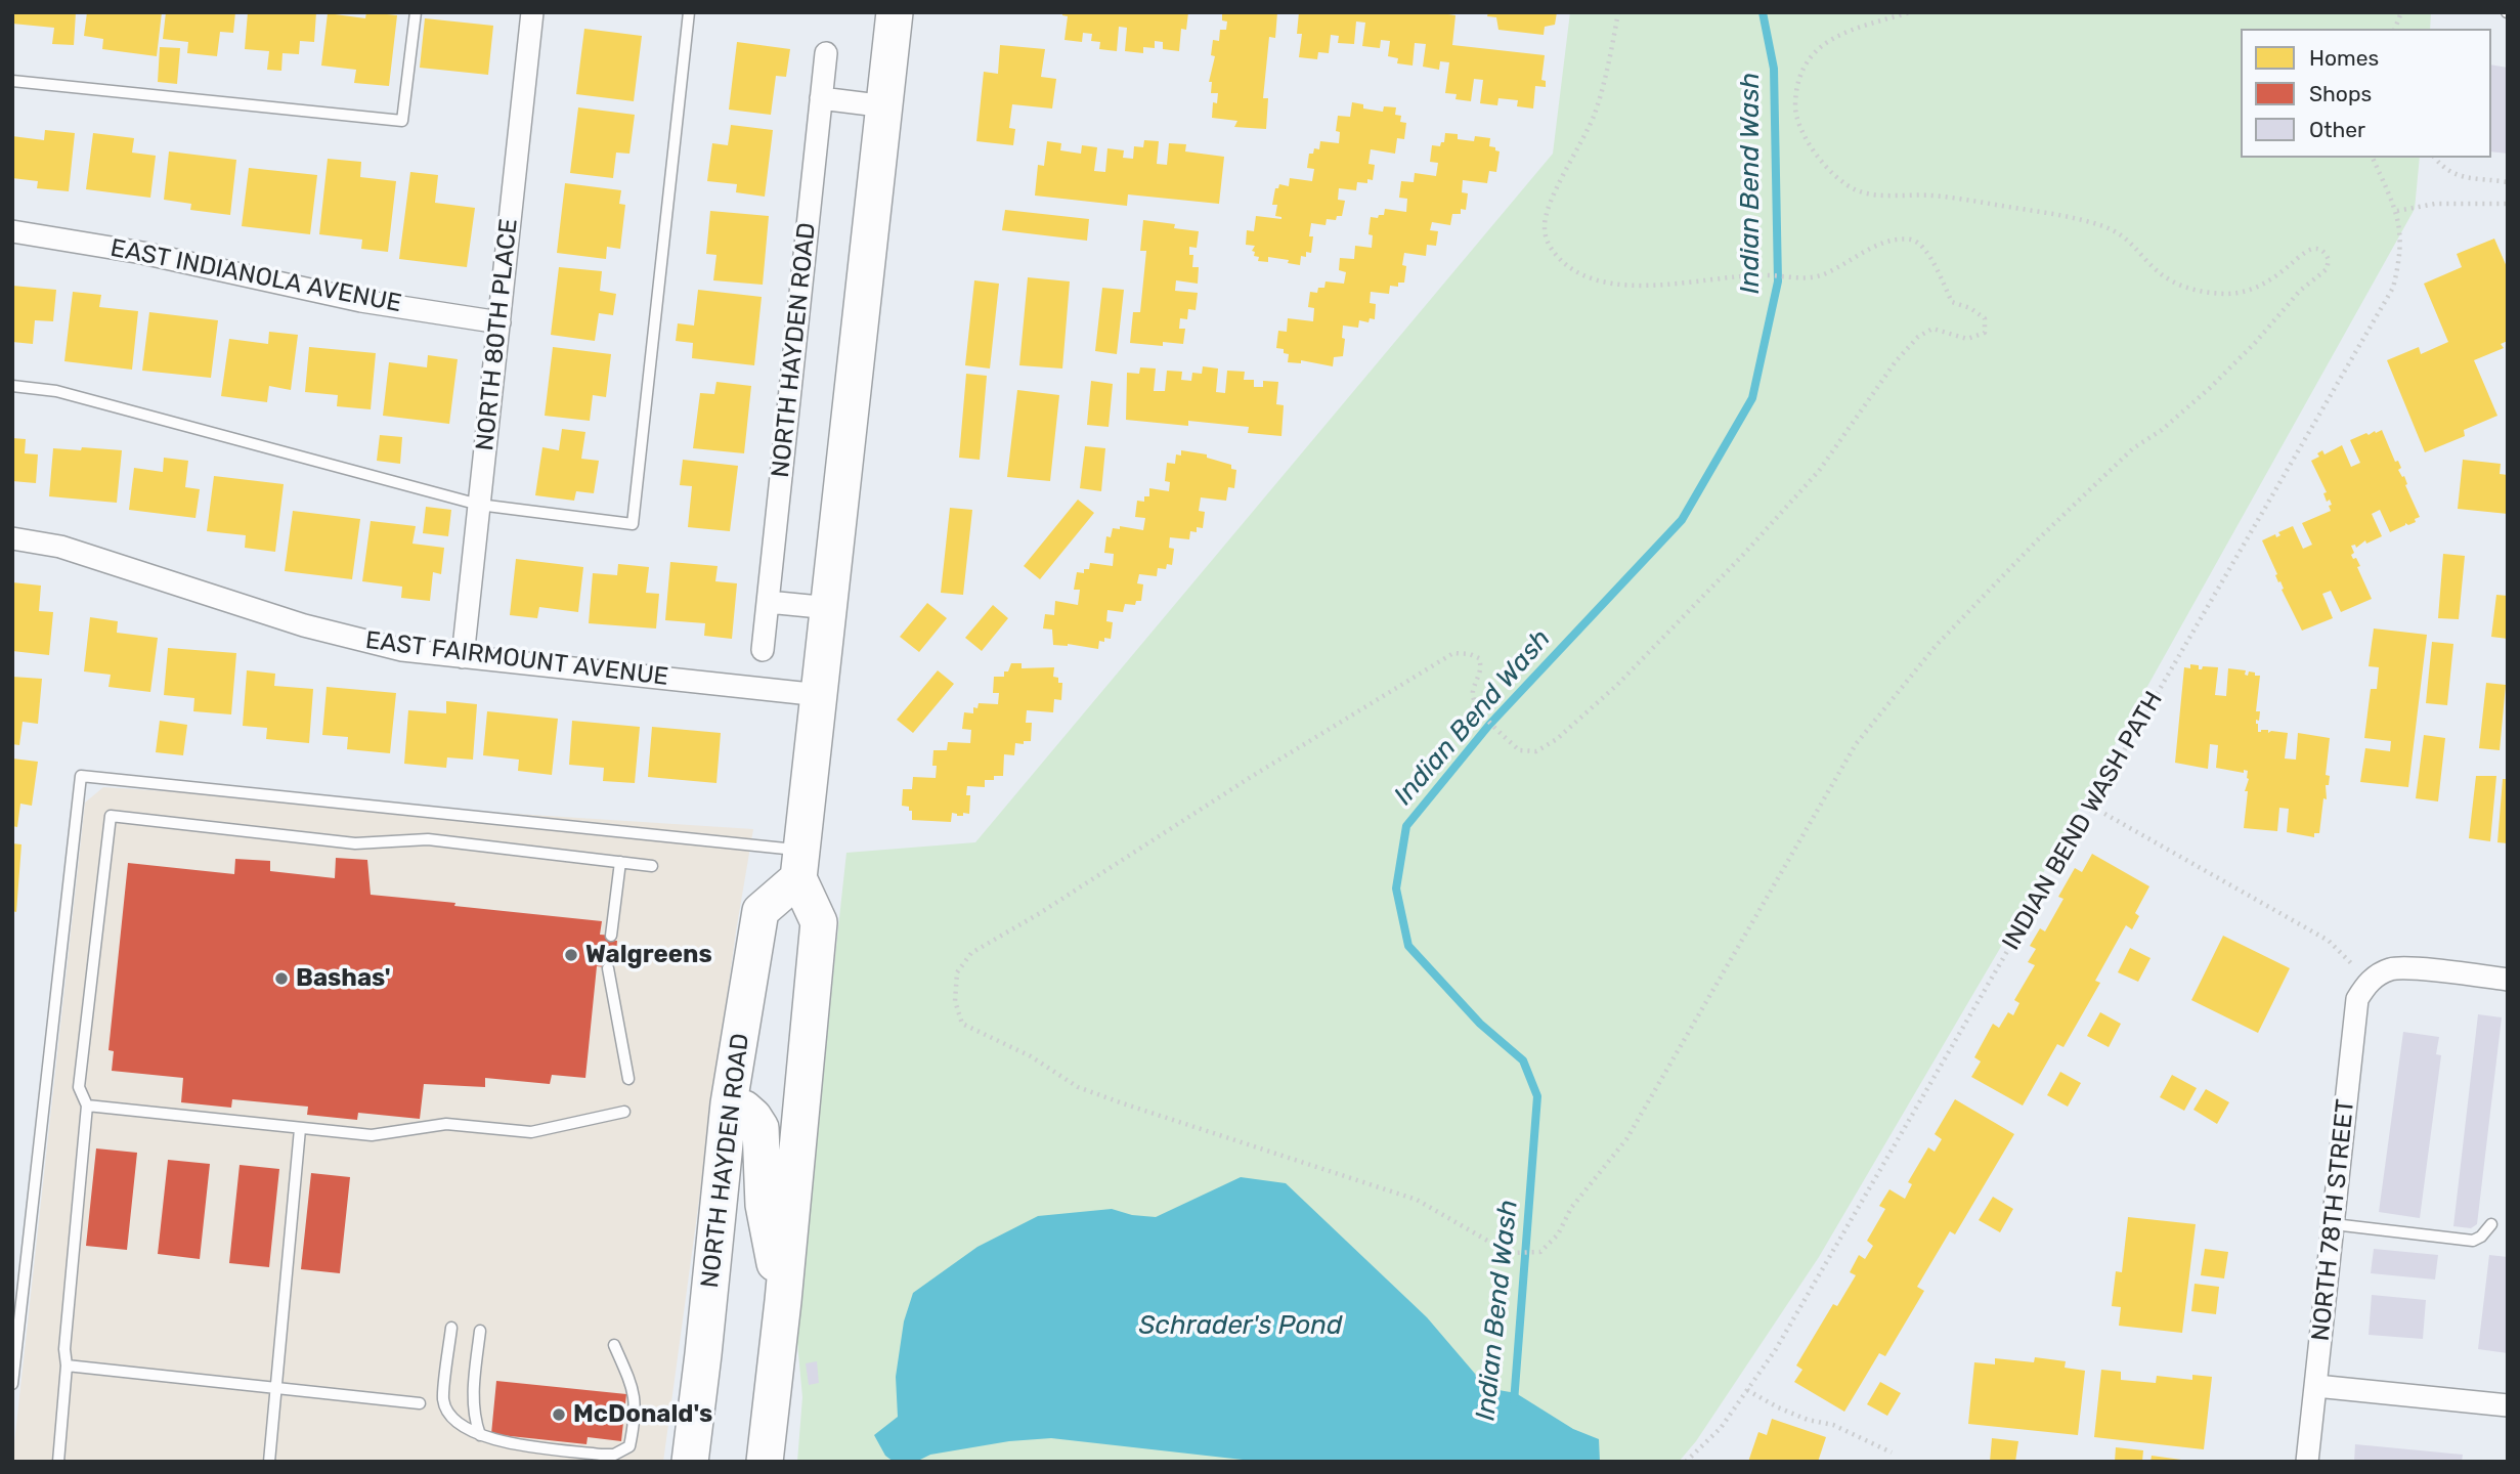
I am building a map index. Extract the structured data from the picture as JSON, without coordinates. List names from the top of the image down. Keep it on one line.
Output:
{"streets":{"main road":["NORTH HAYDEN ROAD"],"street":["EAST INDIANOLA AVENUE","NORTH 80TH PLACE","EAST FAIRMOUNT AVENUE","NORTH 78TH STREET"],"path":["INDIAN BEND WASH PATH"]},"crossings":[["EAST INDIANOLA AVENUE","NORTH 80TH PLACE"],["NORTH 80TH PLACE","EAST FAIRMOUNT AVENUE"]],"water":["Indian Bend Wash","Schrader's Pond"],"places":["Walgreens","Bashas'","McDonald's"],"legend":["Homes","Shops","Other"]}
